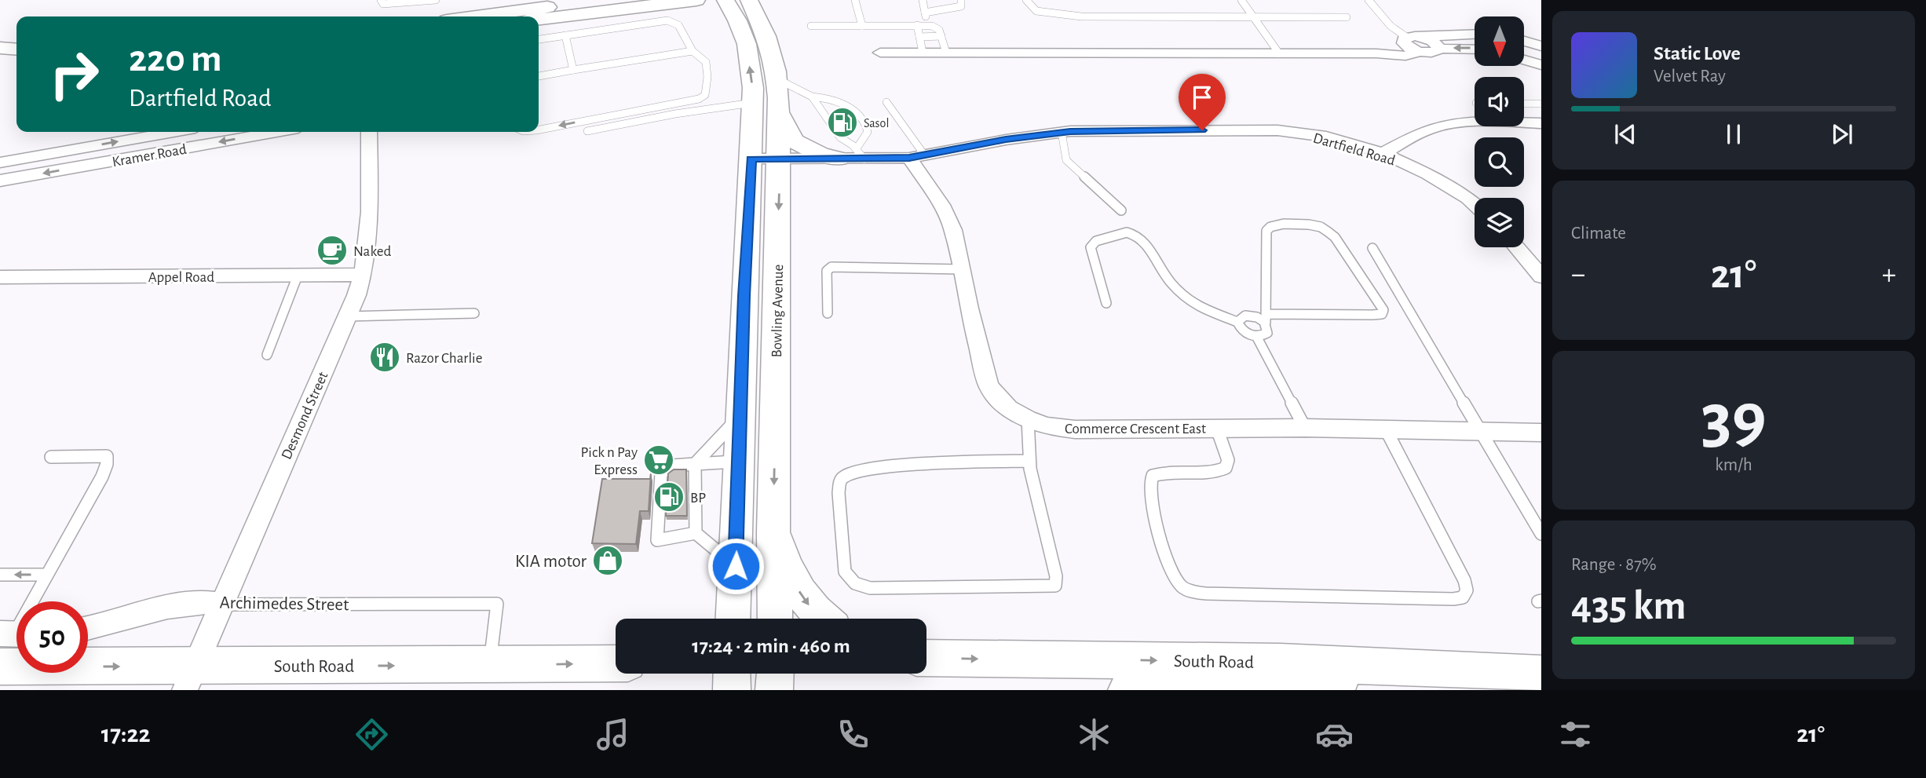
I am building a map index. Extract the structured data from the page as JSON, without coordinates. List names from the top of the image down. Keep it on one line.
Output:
{"streets":{"main road":["Bowling Avenue","South Road"],"street":["Dartfield Road","Kramer Road","Appel Road","Desmond Street","Commerce Crescent East","Archimedes Street"]},"crossings":[["Dartfield Road","Bowling Avenue"],["Dartfield Road","Commerce Crescent East"],["Appel Road","Desmond Street"],["Desmond Street","Archimedes Street"],["Desmond Street","South Road"],["Archimedes Street","South Road"]],"places":{"fuel station":["Sasol","BP"],"cafe":["Naked"],"restaurant":["Razor Charlie"],"supermarket":["Pick n Pay Express"],"shop":["KIA motor"]},"north":"bottom","page":{"turn":["220 m","Dartfield Road"],"song":["Static Love","Velvet Ray"],"tile":["Climate",["39","km/h"],["Range · 87%","435 km"]],"heat":["−","21°","+"],"limit":"50","trip":"17:24 · 2 min · 460 m","tabs":["17:22","21°"]}}
